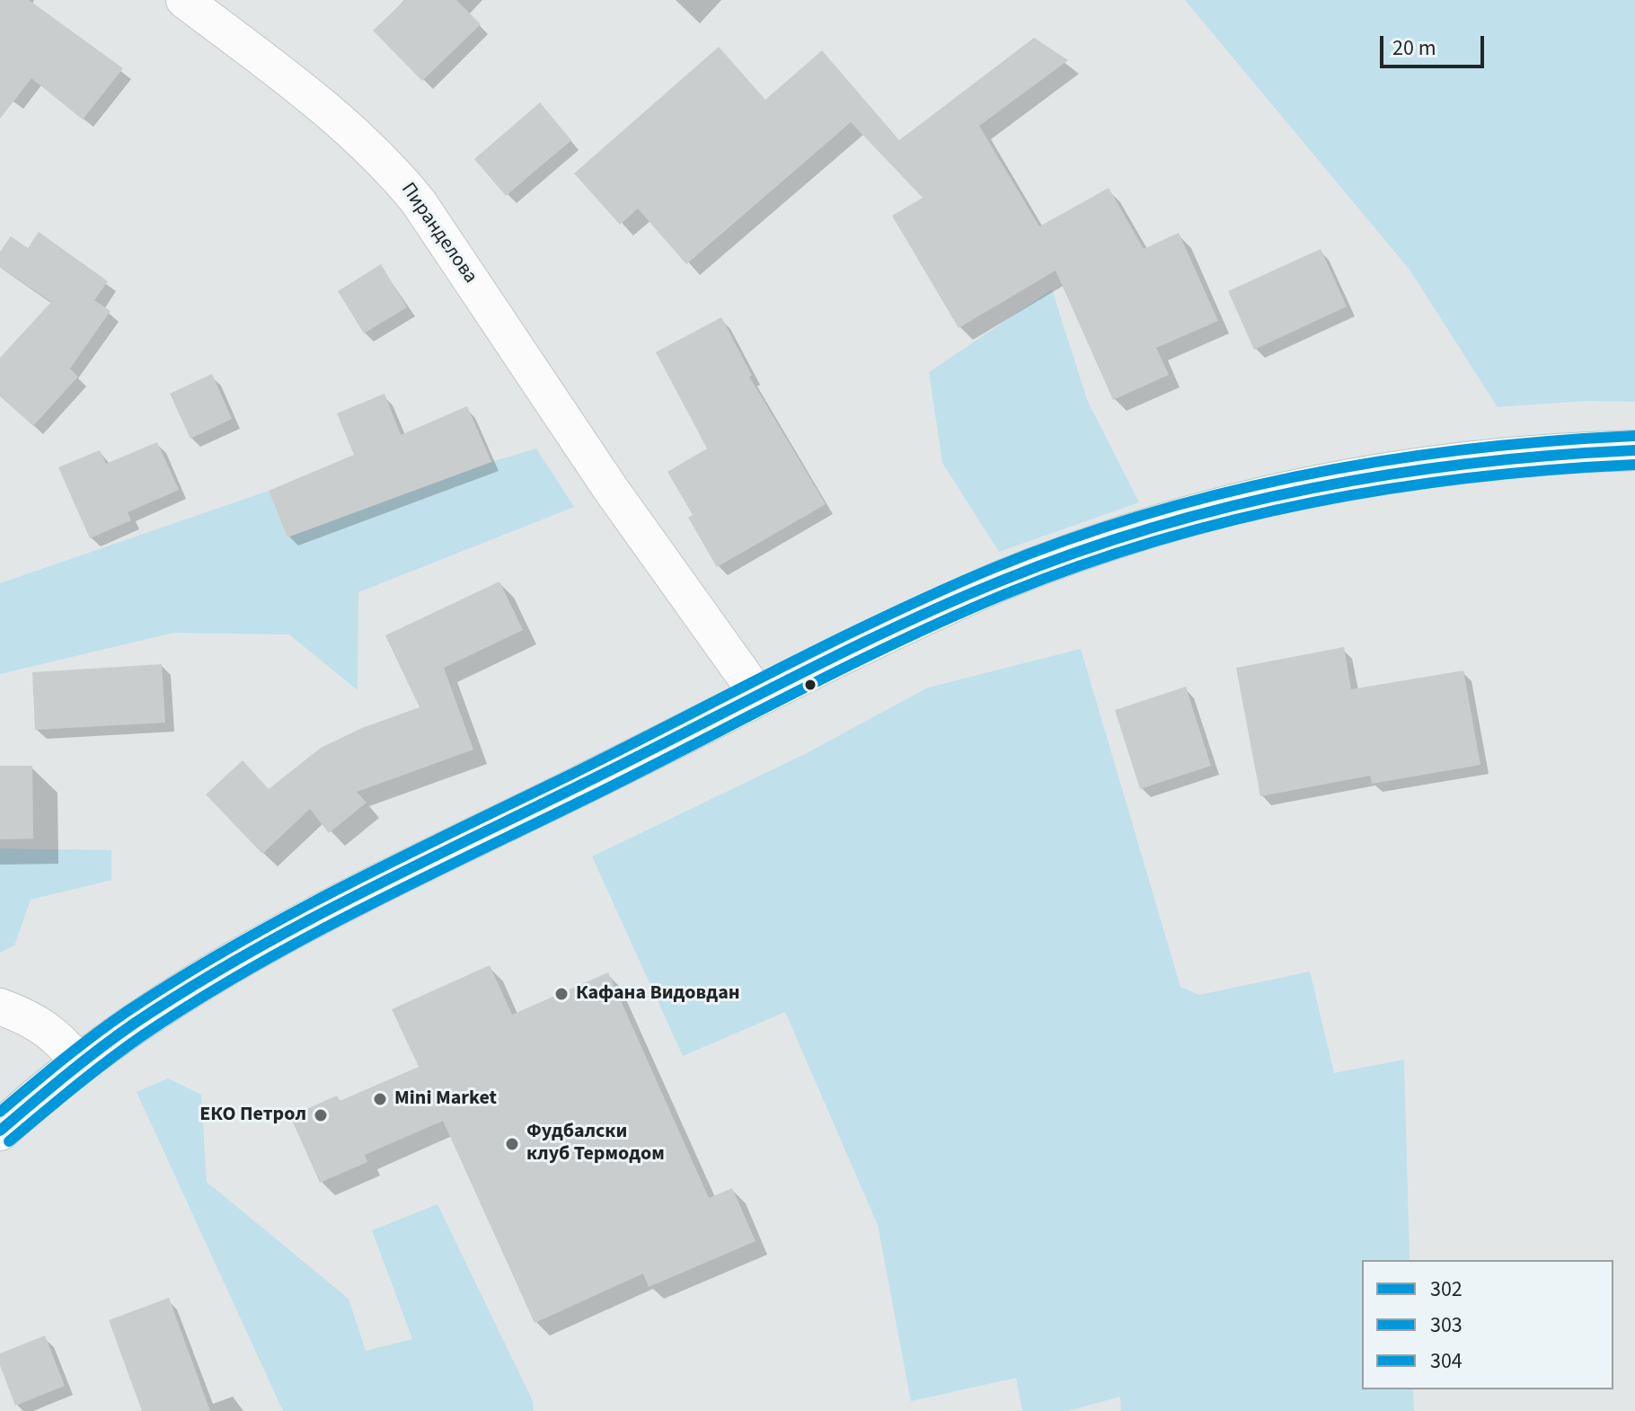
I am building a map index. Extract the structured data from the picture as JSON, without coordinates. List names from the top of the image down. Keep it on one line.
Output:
{"streets":{"street":["Пиранделова"]},"places":["Кафана Видовдан","Mini Market","ЕКО Петрол","Фудбалски клуб Термодом"],"lines":["transit line 304","transit line 302","transit line 303"],"legend":["302","303","304"],"scale_bar":"20 m"}
